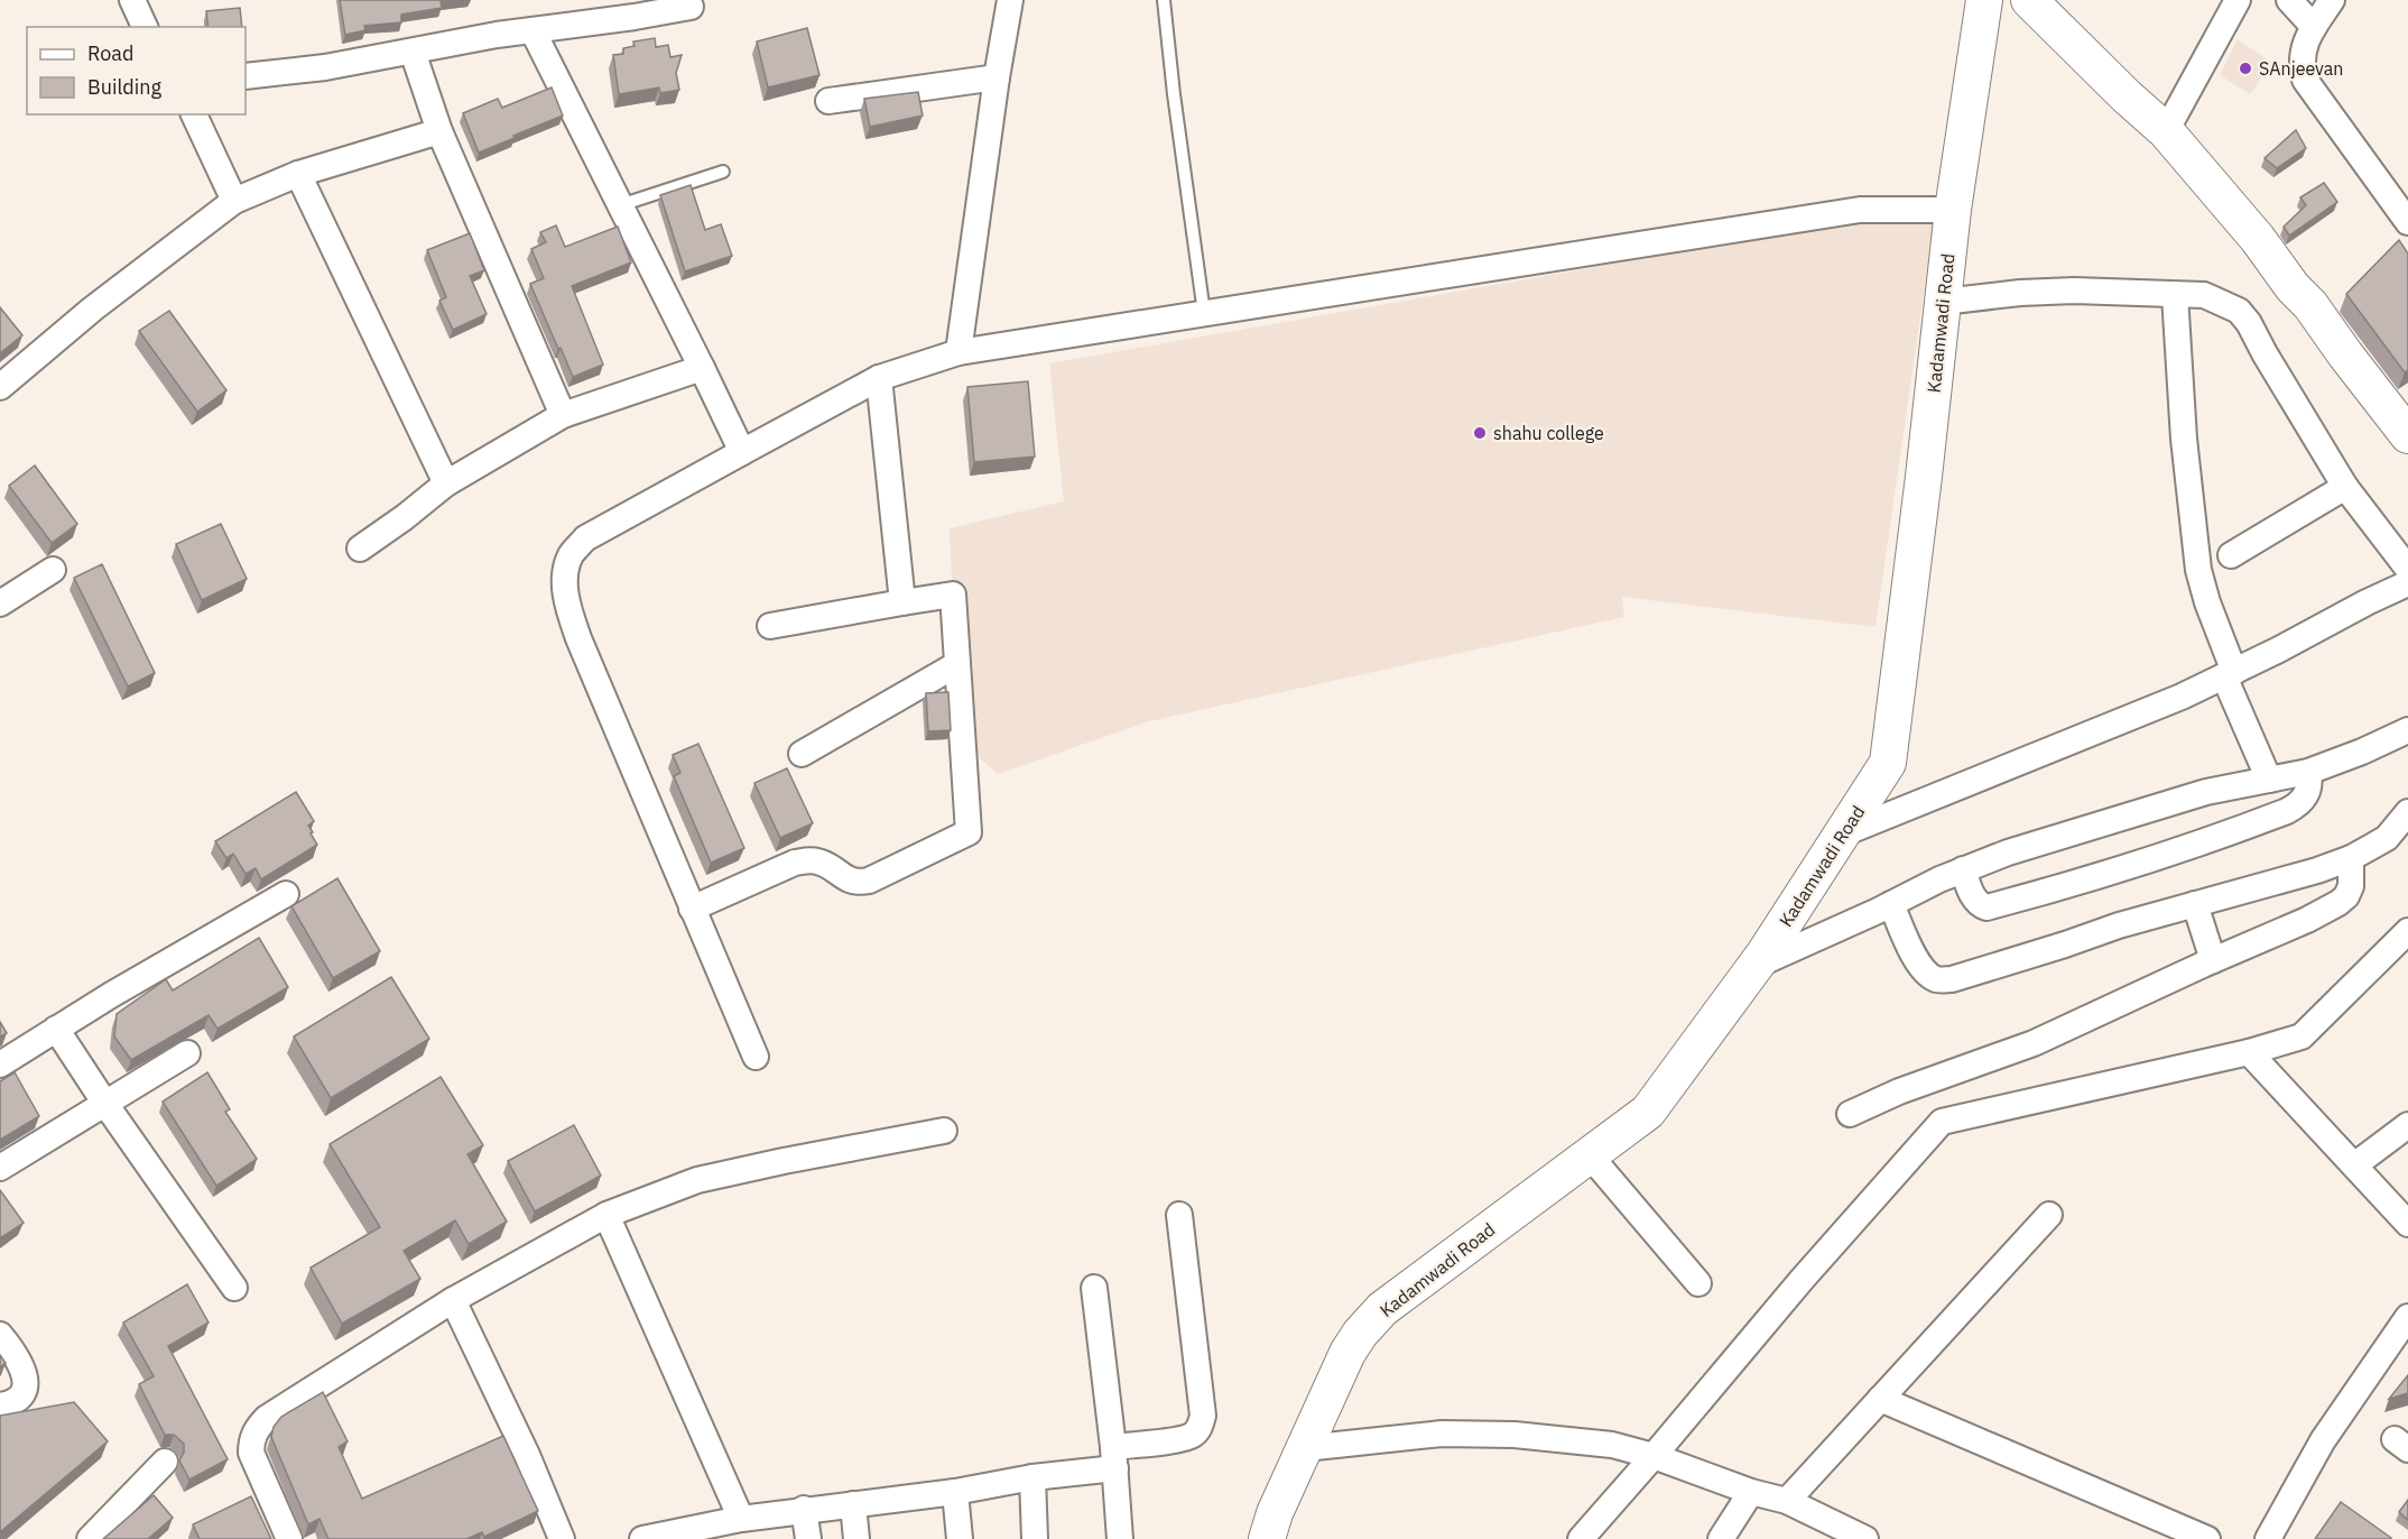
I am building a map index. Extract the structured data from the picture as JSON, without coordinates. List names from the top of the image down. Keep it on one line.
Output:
{"streets":{"street":["Kadamwadi Road"]},"places":["SAnjeevan","shahu college"],"legend":["Road","Building"]}
